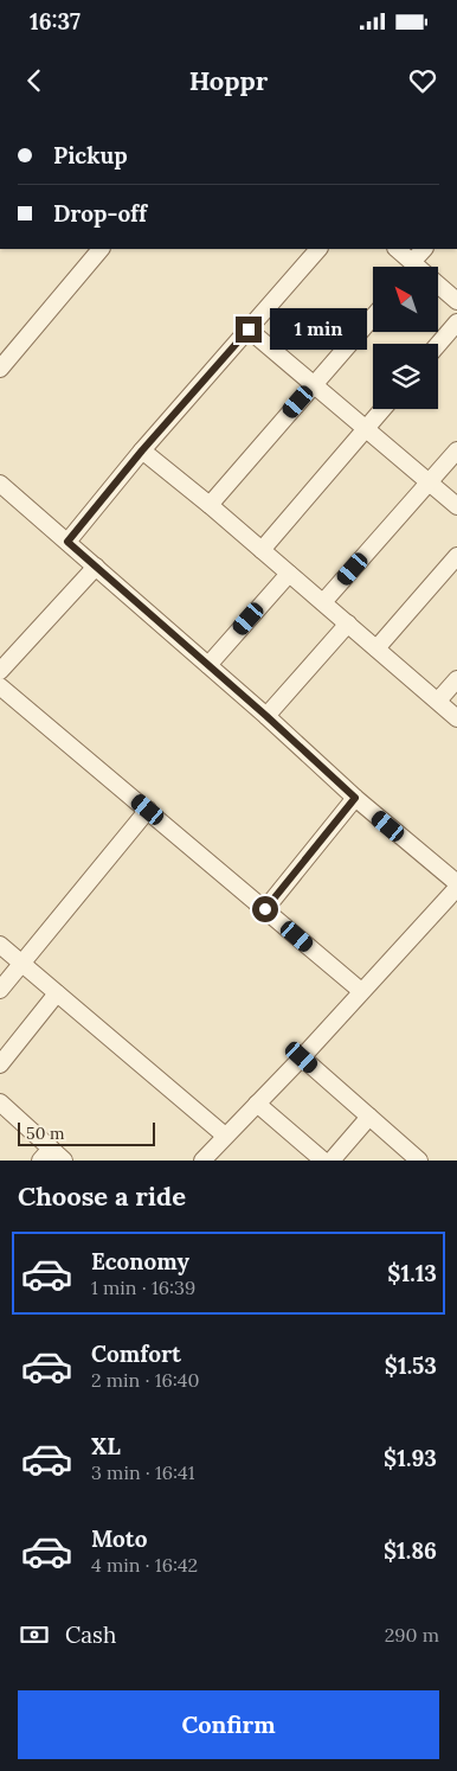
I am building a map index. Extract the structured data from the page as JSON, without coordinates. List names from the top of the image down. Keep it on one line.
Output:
{"scale_bar":"50 m","north":"top left","page":{"status":"16:37","header":"Hoppr","banner":["Pickup","Drop-off"],"bubble":"1 min","scale":"50 m","heading":"Choose a ride","list":[{"name":"Economy","note":"1 min · 16:39","value":"$1.13"},{"name":"Comfort","note":"2 min · 16:40","value":"$1.53"},{"name":"XL","note":"3 min · 16:41","value":"$1.93"},{"name":"Moto","note":"4 min · 16:42","value":"$1.86"}],"pay":["Cash","290 m"],"buttons":"Confirm"}}
